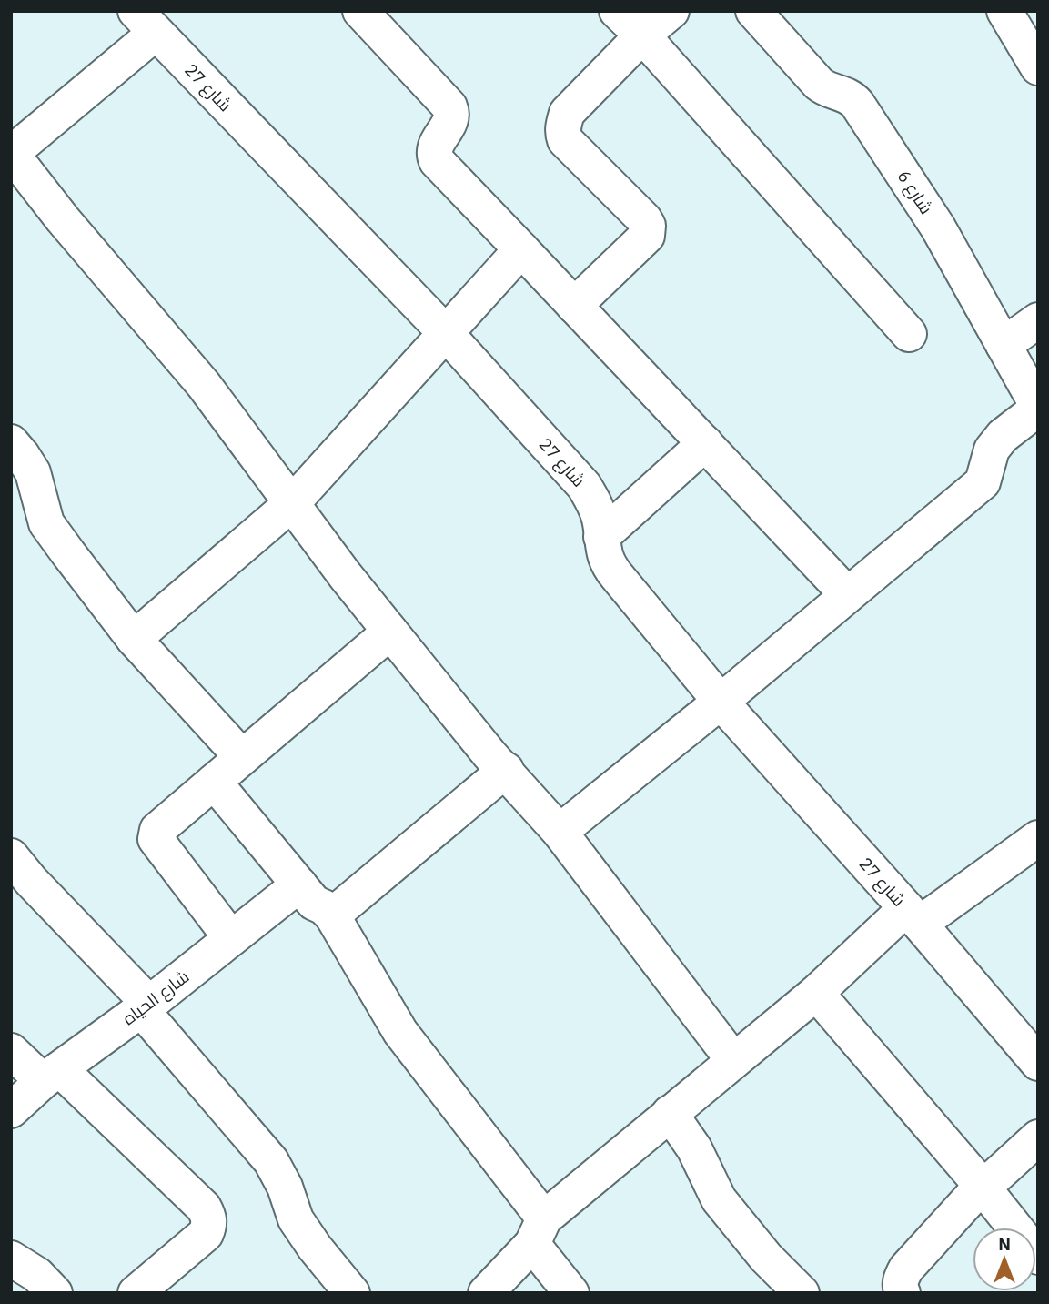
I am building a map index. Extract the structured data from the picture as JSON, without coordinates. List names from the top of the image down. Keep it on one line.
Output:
{"streets":{"street":["شارع 27","شارع 6","شارع الحياه"]},"north":"top"}
